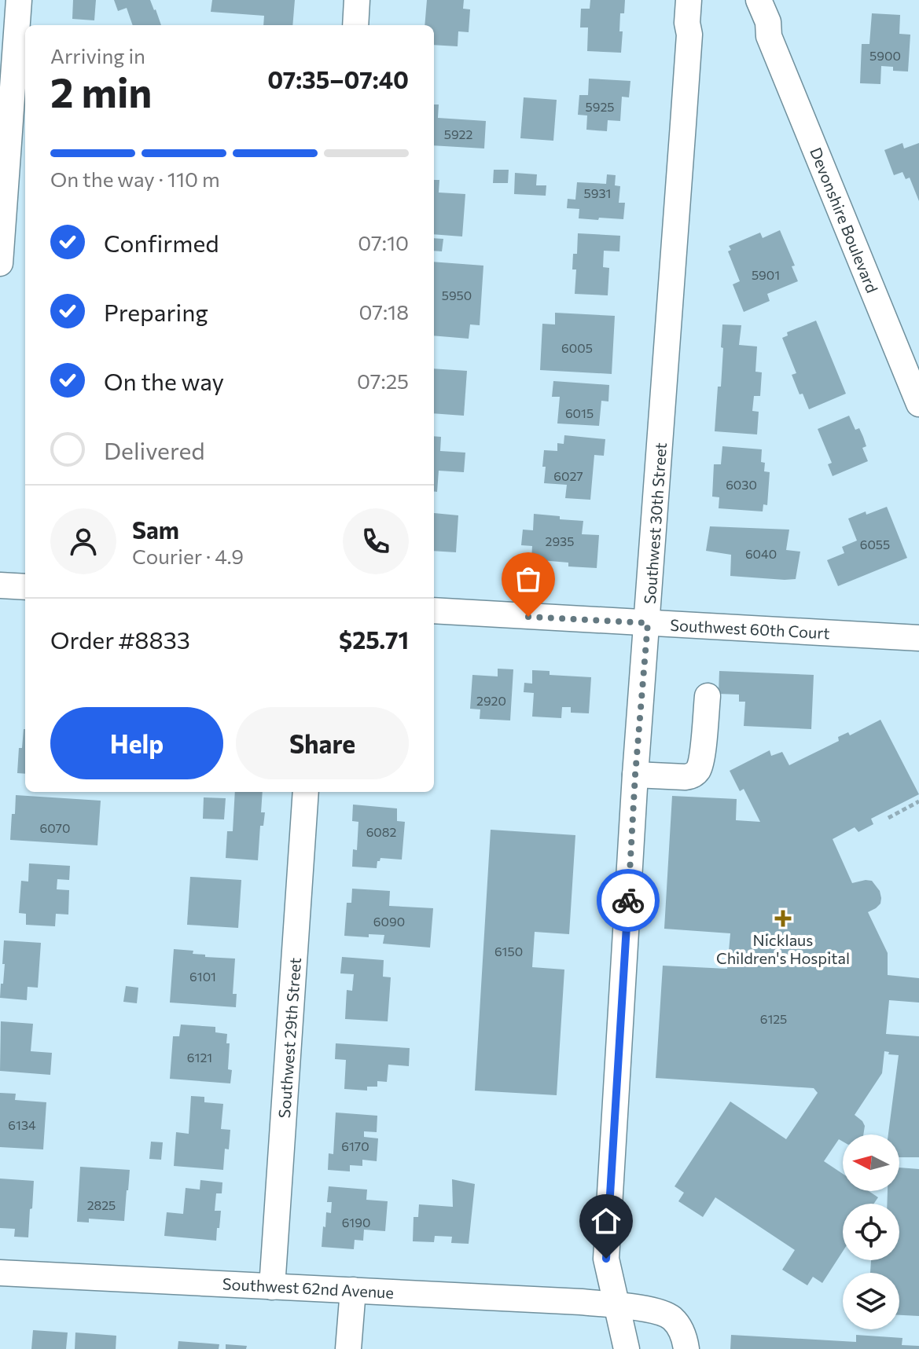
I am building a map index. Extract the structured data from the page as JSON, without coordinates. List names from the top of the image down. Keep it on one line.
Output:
{"streets":{"street":["Devonshire Boulevard","Southwest 30th Street","Southwest 60th Court","Southwest 29th Street","Southwest 62nd Avenue"]},"crossings":[["Southwest 30th Street","Southwest 60th Court"],["Southwest 30th Street","Southwest 62nd Avenue"],["Southwest 29th Street","Southwest 62nd Avenue"]],"places":{"health":["Nicklaus Children's Hospital"]},"house_numbers":["5900","5925","5922","5931","5901","5950","6005","6015","6027","6030","2935","6055","6040","2920","6070","6082","6090","6150","6101","6125","6121","6134","6170","2825","6190"],"north":"left","page":{"heading":["2 min","Arriving in","07:35–07:40"],"panel":["Sam","Courier · 4.9","Order #8833","$25.71"],"bar":"On the way · 110 m","list":[["Confirmed","07:10"],["Preparing","07:18"],["On the way","07:25"],"Delivered"],"buttons":["Help","Share"]}}
